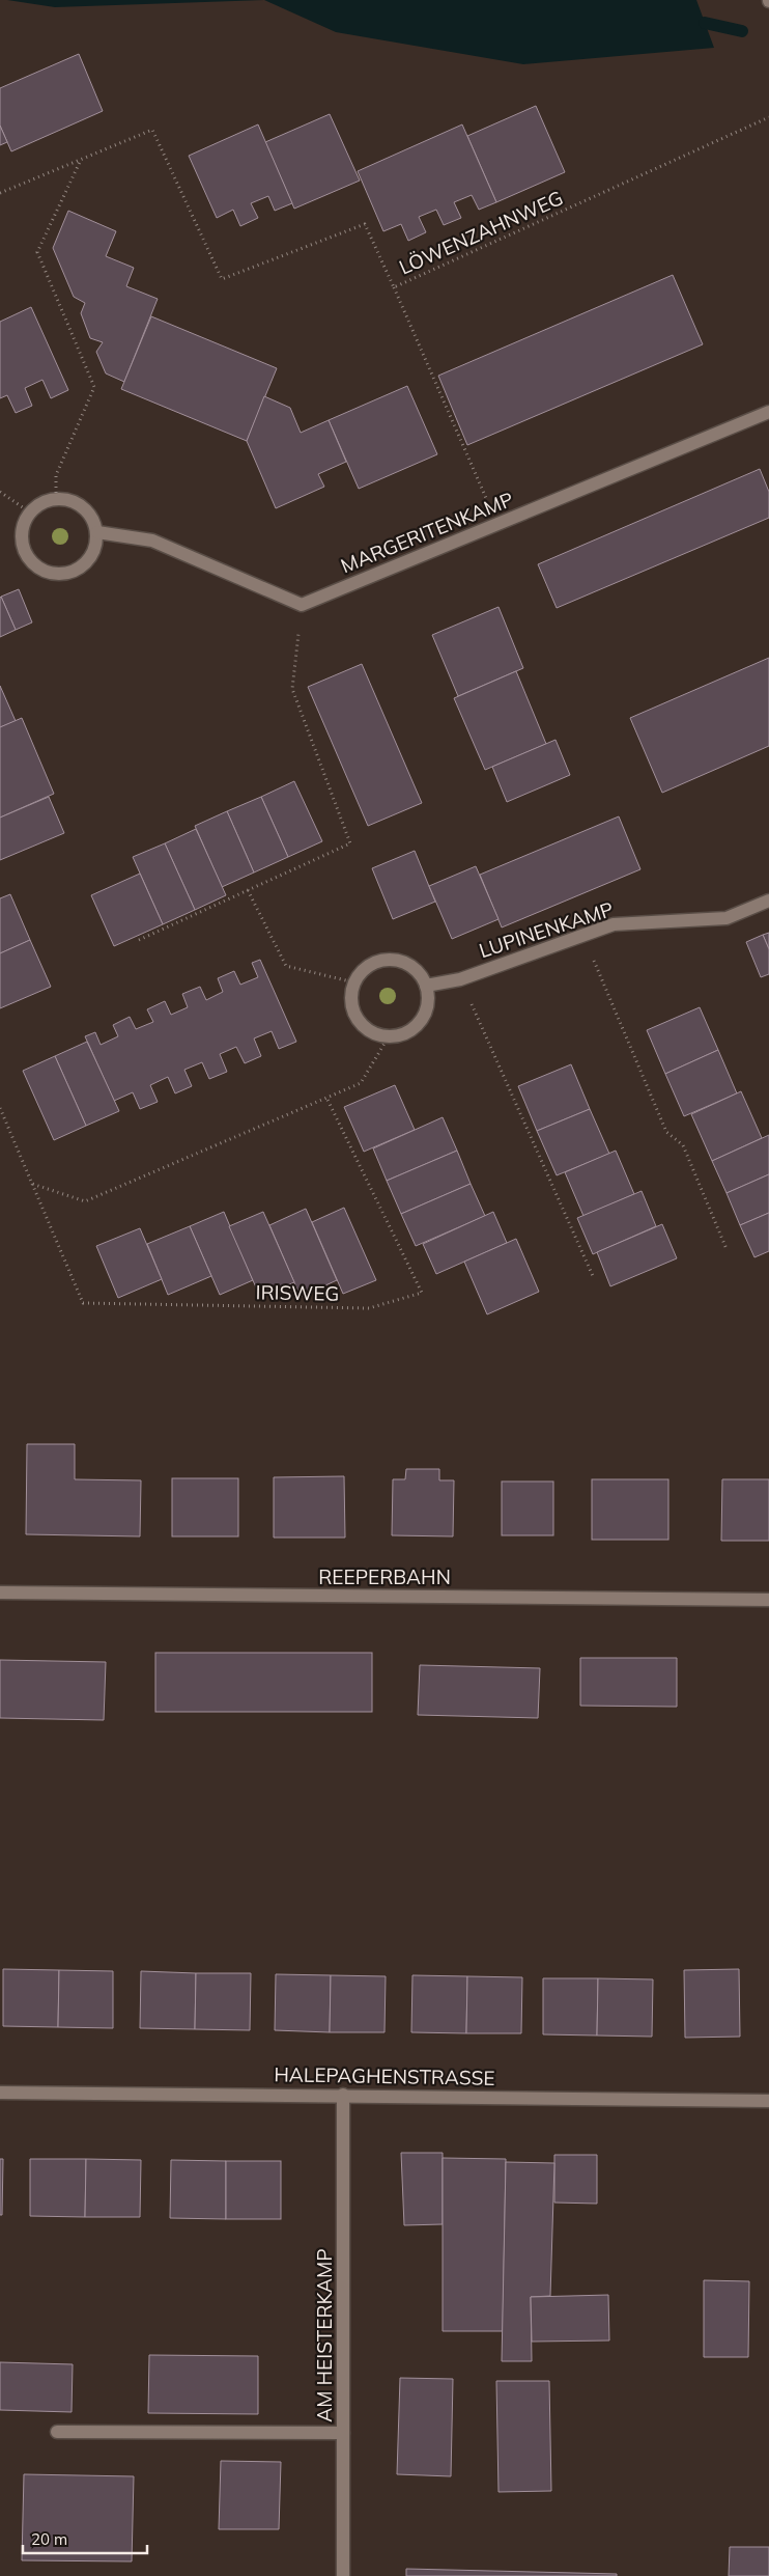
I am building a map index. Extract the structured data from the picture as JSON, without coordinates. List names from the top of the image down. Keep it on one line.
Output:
{"streets":{"street":["MARGERITENKAMP","LUPINENKAMP","REEPERBAHN","HALEPAGHENSTRASSE","AM HEISTERKAMP"],"path":["LÖWENZAHNWEG","IRISWEG"]},"crossings":[["HALEPAGHENSTRASSE","AM HEISTERKAMP"]],"scale_bar":"20 m"}
